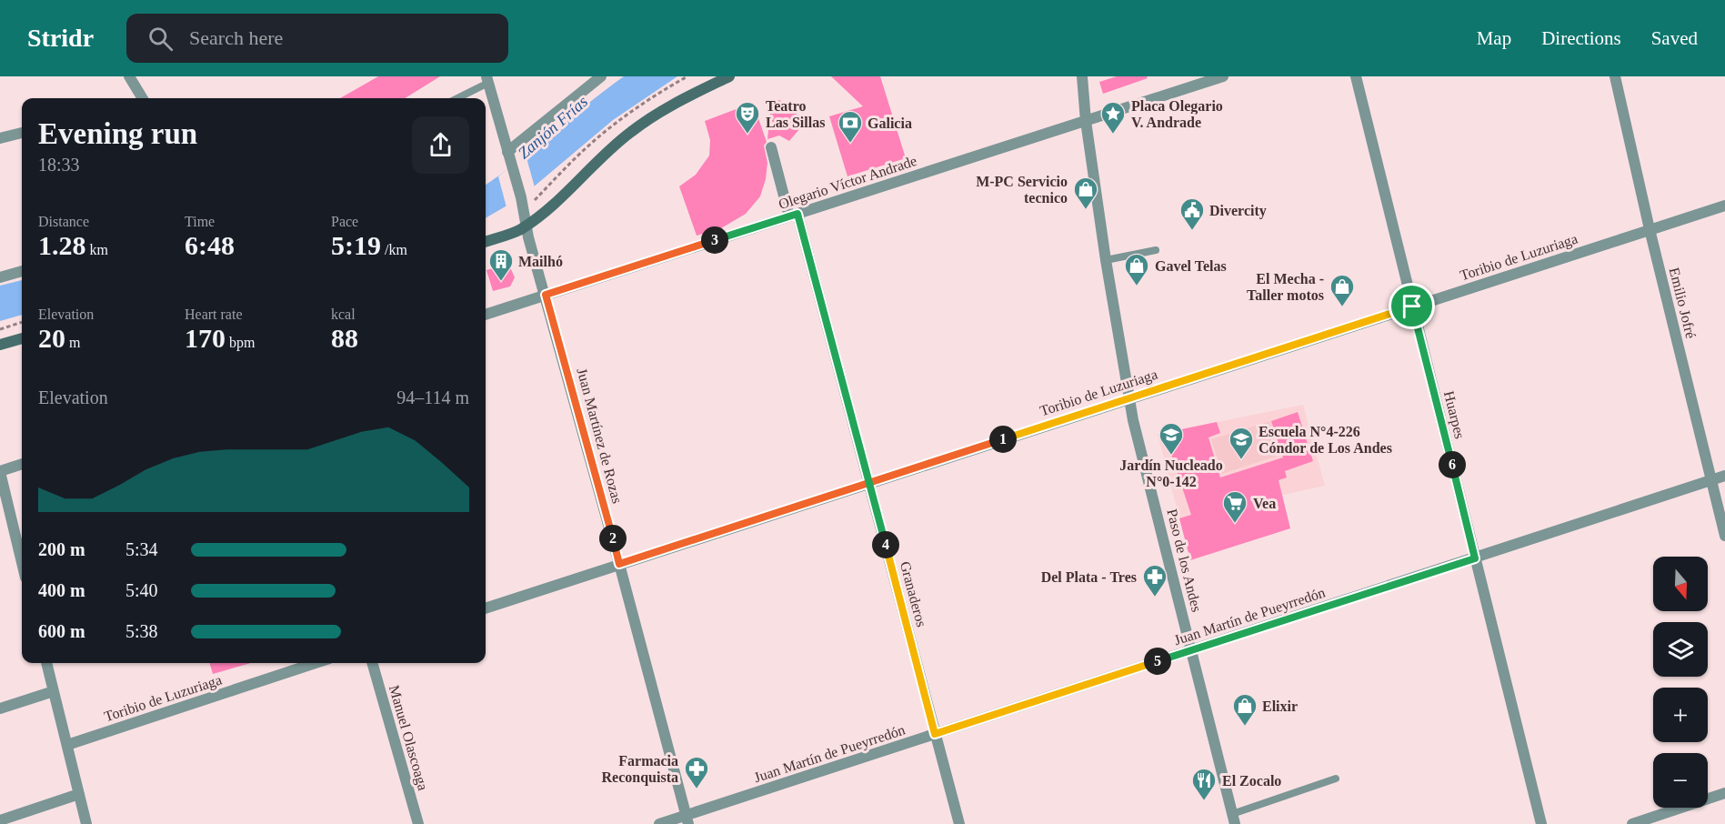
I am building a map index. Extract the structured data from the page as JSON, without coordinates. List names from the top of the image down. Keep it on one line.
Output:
{"streets":{"street":["Olegario Víctor Andrade","Toribio de Luzuriaga","Emilio Jofré","Huarpes","Juan Martínez de Rozas","Paso de los Andes","Granaderos","Juan Martín de Pueyrredón","Manuel Olascoaga"]},"crossings":[["Olegario Víctor Andrade","Juan Martínez de Rozas"],["Olegario Víctor Andrade","Paso de los Andes"],["Olegario Víctor Andrade","Granaderos"],["Toribio de Luzuriaga","Emilio Jofré"],["Toribio de Luzuriaga","Huarpes"],["Toribio de Luzuriaga","Juan Martínez de Rozas"],["Toribio de Luzuriaga","Paso de los Andes"],["Toribio de Luzuriaga","Granaderos"],["Emilio Jofré","Juan Martín de Pueyrredón"],["Huarpes","Juan Martín de Pueyrredón"],["Juan Martínez de Rozas","Juan Martín de Pueyrredón"],["Paso de los Andes","Juan Martín de Pueyrredón"],["Granaderos","Juan Martín de Pueyrredón"]],"water":["Zanjón Frías"],"places":{"theatre":["Teatro Las Sillas"],"place":["Placa Olegario V. Andrade"],"bank":["Galicia"],"shop":["M-PC Servicio tecnico","Gavel Telas","El Mecha - Taller motos","Elixir"],"public building":["Divercity"],"building":["Mailhó"],"school or university":["Jardín Nucleado N°0-142","Escuela N°4-226 Cóndor de Los Andes"],"supermarket":["Vea"],"pharmacy":["Del Plata - Tres","Farmacia Reconquista"],"restaurant":["El Zocalo"]},"north":"bottom","page":{"header":"Stridr","search":"Search here","nav":["Map","Directions","Saved"],"heading":["Evening run","18:33"],"stats":[["Distance","1.28 km"],["Time","6:48"],["Pace","5:19 /km"],["Elevation","20 m"],["Heart rate","170 bpm"],["kcal","88"]],"pins":["3","1","6","2","4","5"],"chart":["Elevation","94–114 m"],"list":[{"name":"200 m","note":"5:34"},{"name":"400 m","note":"5:40"},{"name":"600 m","note":"5:38"}],"map_buttons":["+","−"]}}
